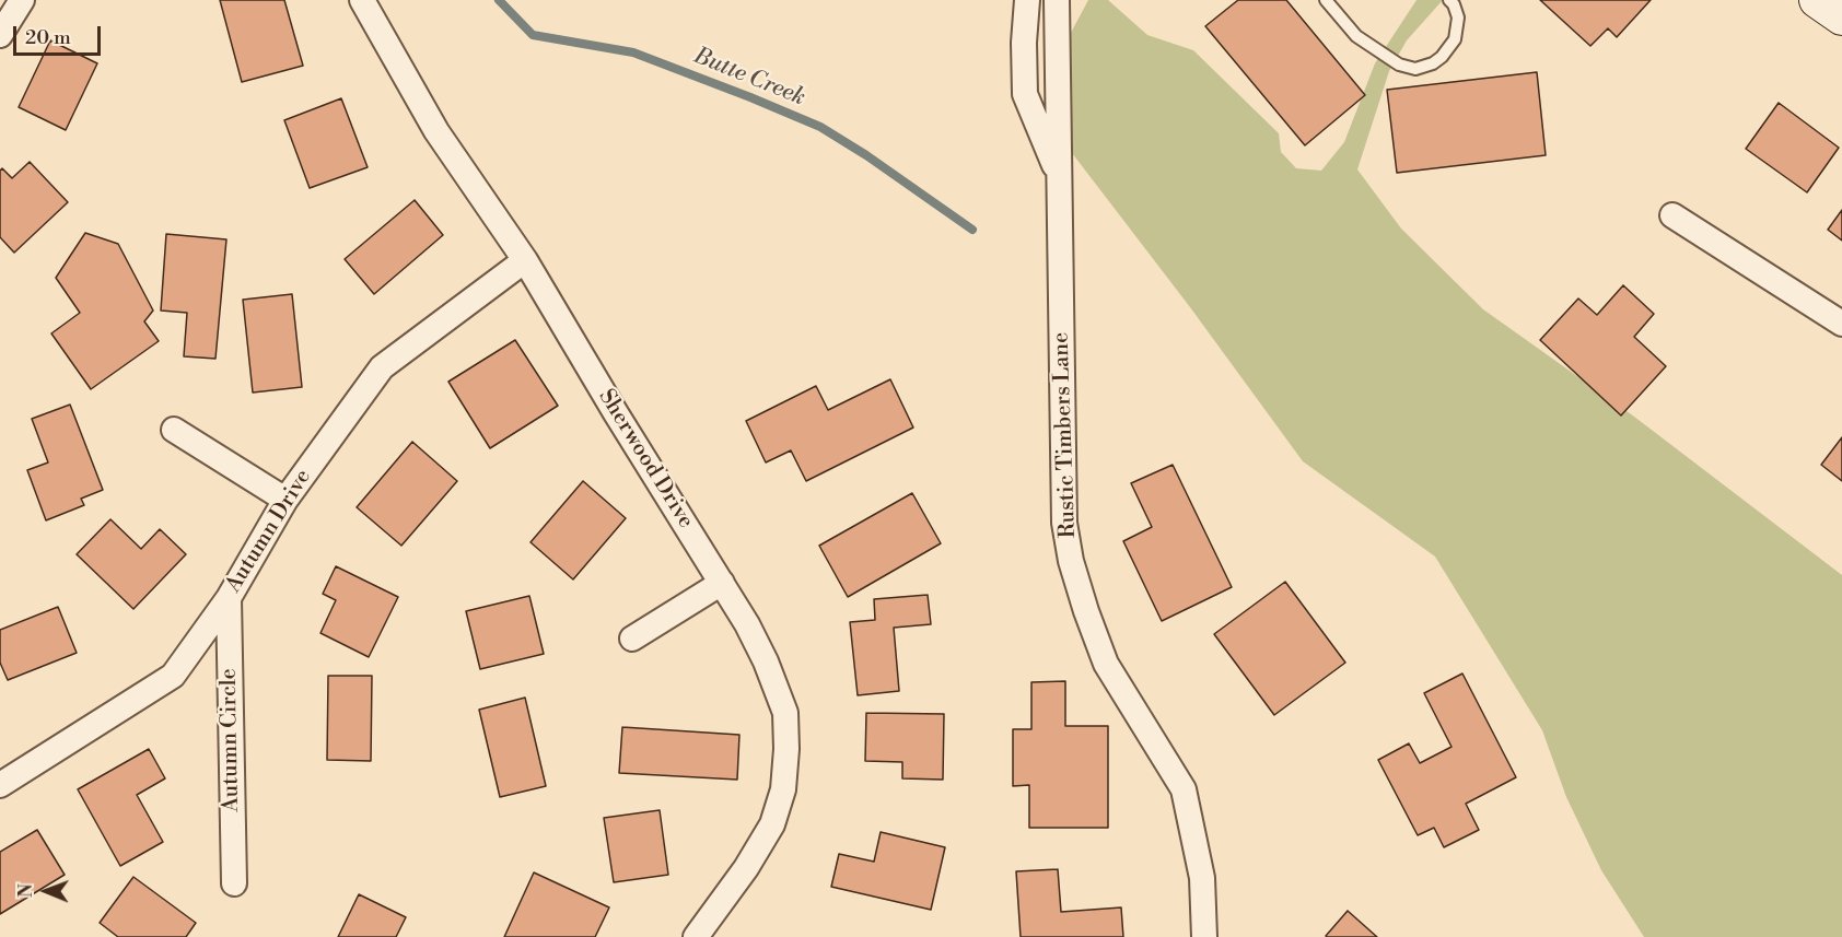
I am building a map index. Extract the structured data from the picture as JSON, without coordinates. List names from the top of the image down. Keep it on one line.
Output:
{"streets":{"street":["Rustic Timbers Lane","Sherwood Drive","Autumn Drive","Autumn Circle"]},"crossings":[["Sherwood Drive","Autumn Drive"],["Autumn Drive","Autumn Circle"]],"water":["Butte Creek"],"scale_bar":"20 m","north":"left"}
